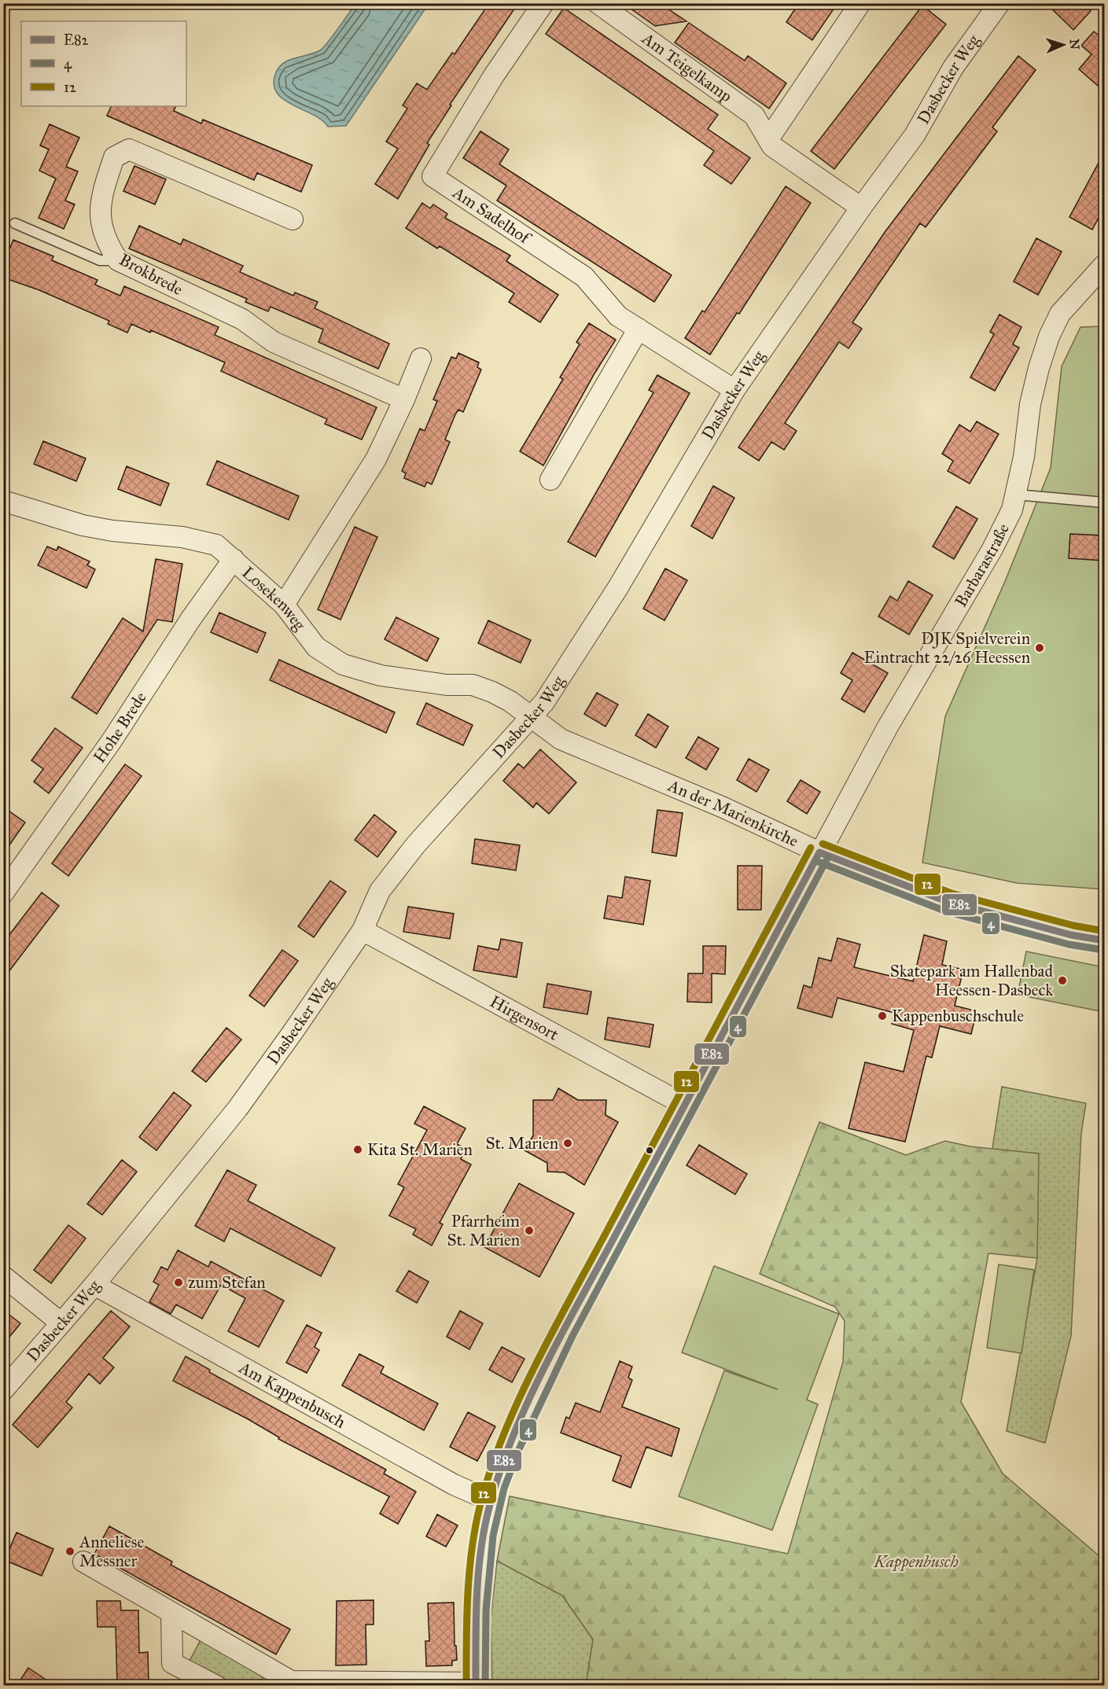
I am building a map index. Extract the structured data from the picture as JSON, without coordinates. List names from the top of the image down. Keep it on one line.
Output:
{"streets":{"street":["Am Teigelkamp","Dasbecker Weg","Am Sadelhof","Brokbrede","Barbarastraße","Losekenweg","Hohe Brede","An der Marienkirche","Hirgensort","Am Kappenbusch"]},"crossings":[["Am Teigelkamp","Dasbecker Weg"],["Dasbecker Weg","Am Sadelhof"],["Dasbecker Weg","Losekenweg"],["Dasbecker Weg","An der Marienkirche"],["Dasbecker Weg","Hirgensort"],["Dasbecker Weg","Am Kappenbusch"],["Barbarastraße","An der Marienkirche"],["Barbarastraße","Hirgensort"],["Barbarastraße","Am Kappenbusch"],["Losekenweg","Hohe Brede"],["Losekenweg","An der Marienkirche"]],"parks":["Kappenbusch"],"places":["DJK Spielverein Eintracht 22/26 Heessen","Skatepark am Hallenbad Heessen-Dasbeck","Kappenbuschschule","St. Marien","Kita St. Marien","Pfarrheim St. Marien","zum Stefan","Anneliese Messner"],"lines":["transit line 12","transit line E82","transit line 4"],"legend":["E82","4","12"],"north":"right"}
